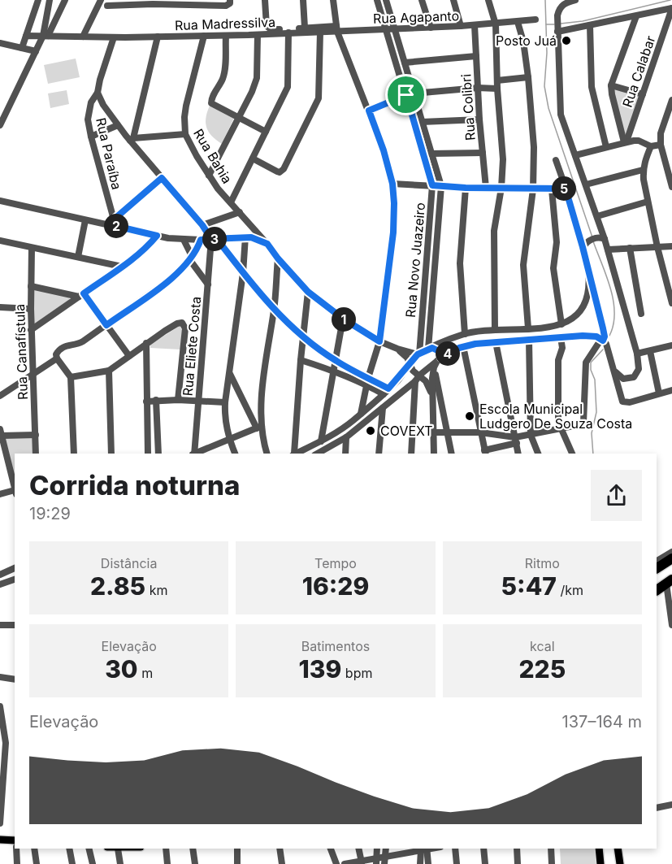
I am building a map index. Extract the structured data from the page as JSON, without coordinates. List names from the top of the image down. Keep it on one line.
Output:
{"streets":{"street":["Rua Agapanto","Rua Madressilva","Rua Calabar","Rua Colibri","Rua Paraíba","Rua Bahia","Rua Novo Juazeiro","Rua Eliete Costa","Rua Canafístula"]},"crossings":[["Rua Agapanto","Rua Madressilva"],["Rua Agapanto","Rua Colibri"],["Rua Agapanto","Rua Novo Juazeiro"],["Rua Madressilva","Rua Paraíba"],["Rua Madressilva","Rua Bahia"],["Rua Bahia","Rua Novo Juazeiro"]],"places":["Posto Juá","Escola Municipal Ludgero De Souza Costa","COVEXT"],"page":{"pins":["5","2","3","1","4"],"heading":["Corrida noturna","19:29"],"stats":[["Distância","2.85 km"],["Tempo","16:29"],["Ritmo","5:47 /km"],["Elevação","30 m"],["Batimentos","139 bpm"],["kcal","225"]],"chart":["Elevação","137–164 m"]}}
